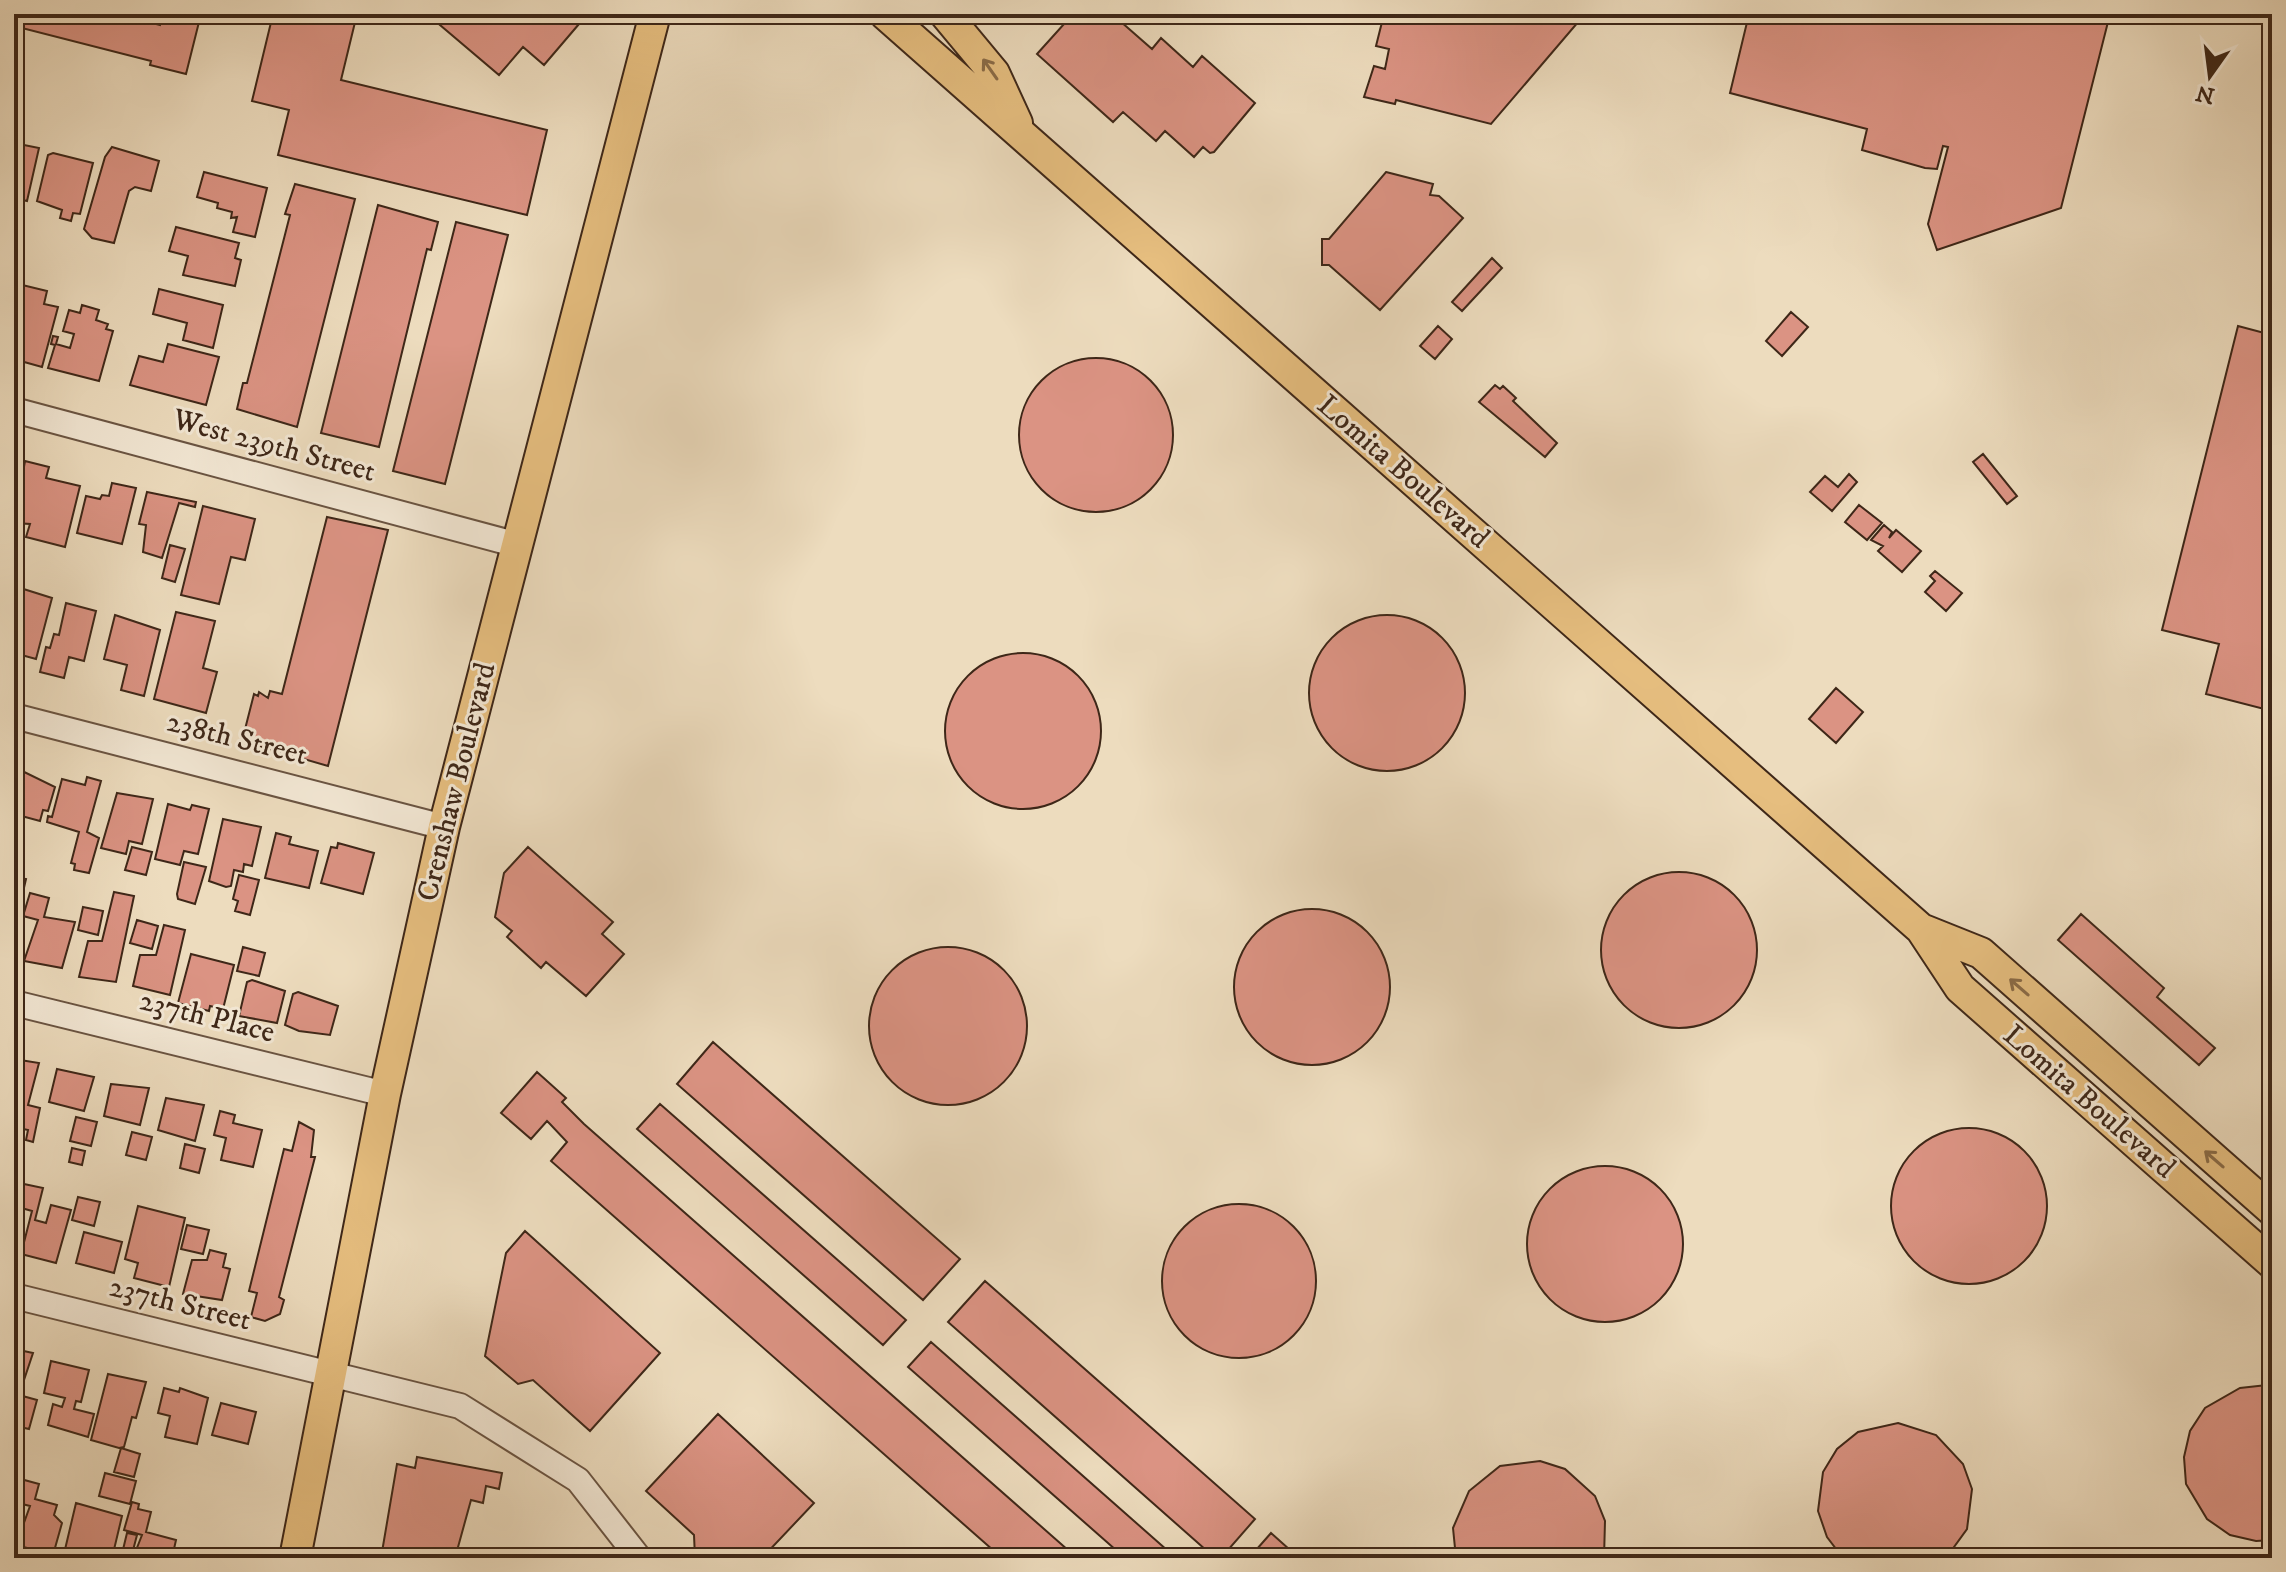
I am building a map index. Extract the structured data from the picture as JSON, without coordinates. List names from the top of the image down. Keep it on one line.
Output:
{"streets":{"main road":["Lomita Boulevard","Crenshaw Boulevard"],"street":["West 239th Street","238th Street","237th Place","237th Street"]},"crossings":[["West 239th Street","Crenshaw Boulevard"],["238th Street","Crenshaw Boulevard"],["Crenshaw Boulevard","237th Place"],["Crenshaw Boulevard","237th Street"]],"north":"bottom"}
